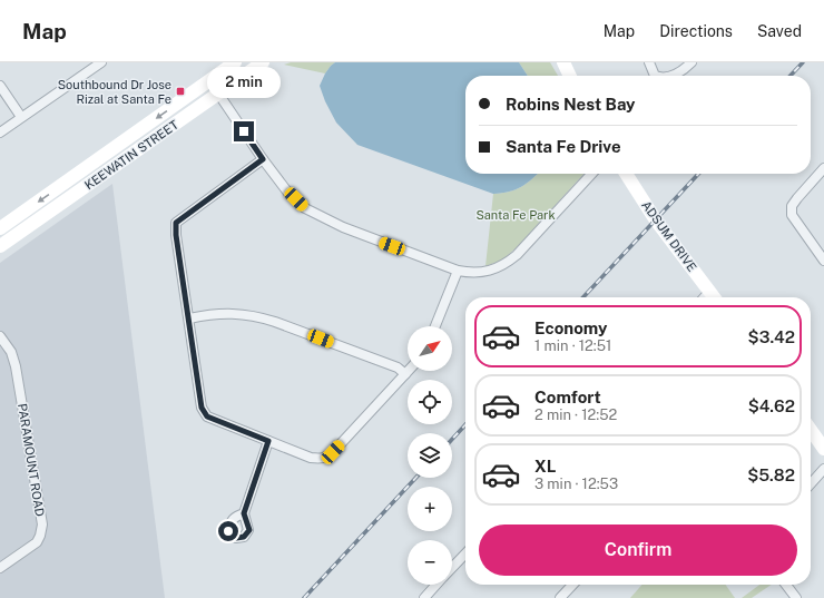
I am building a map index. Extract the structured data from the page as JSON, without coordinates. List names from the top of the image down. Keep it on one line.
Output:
{"streets":{"street":["KEEWATIN STREET","ADSUM DRIVE","PARAMOUNT ROAD"]},"parks":["Santa Fe Park"],"places":{"transit":["Southbound Dr Jose Rizal at Santa Fe"]},"north":"top right","page":{"header":"Map","nav":["Map","Directions","Saved"],"bubble":"2 min","banner":["Robins Nest Bay","Santa Fe Drive"],"list":[{"name":"Economy","note":"1 min · 12:51","value":"$3.42"},{"name":"Comfort","note":"2 min · 12:52","value":"$4.62"},{"name":"XL","note":"3 min · 12:53","value":"$5.82"}],"map_buttons":["+","−"],"buttons":"Confirm"}}
